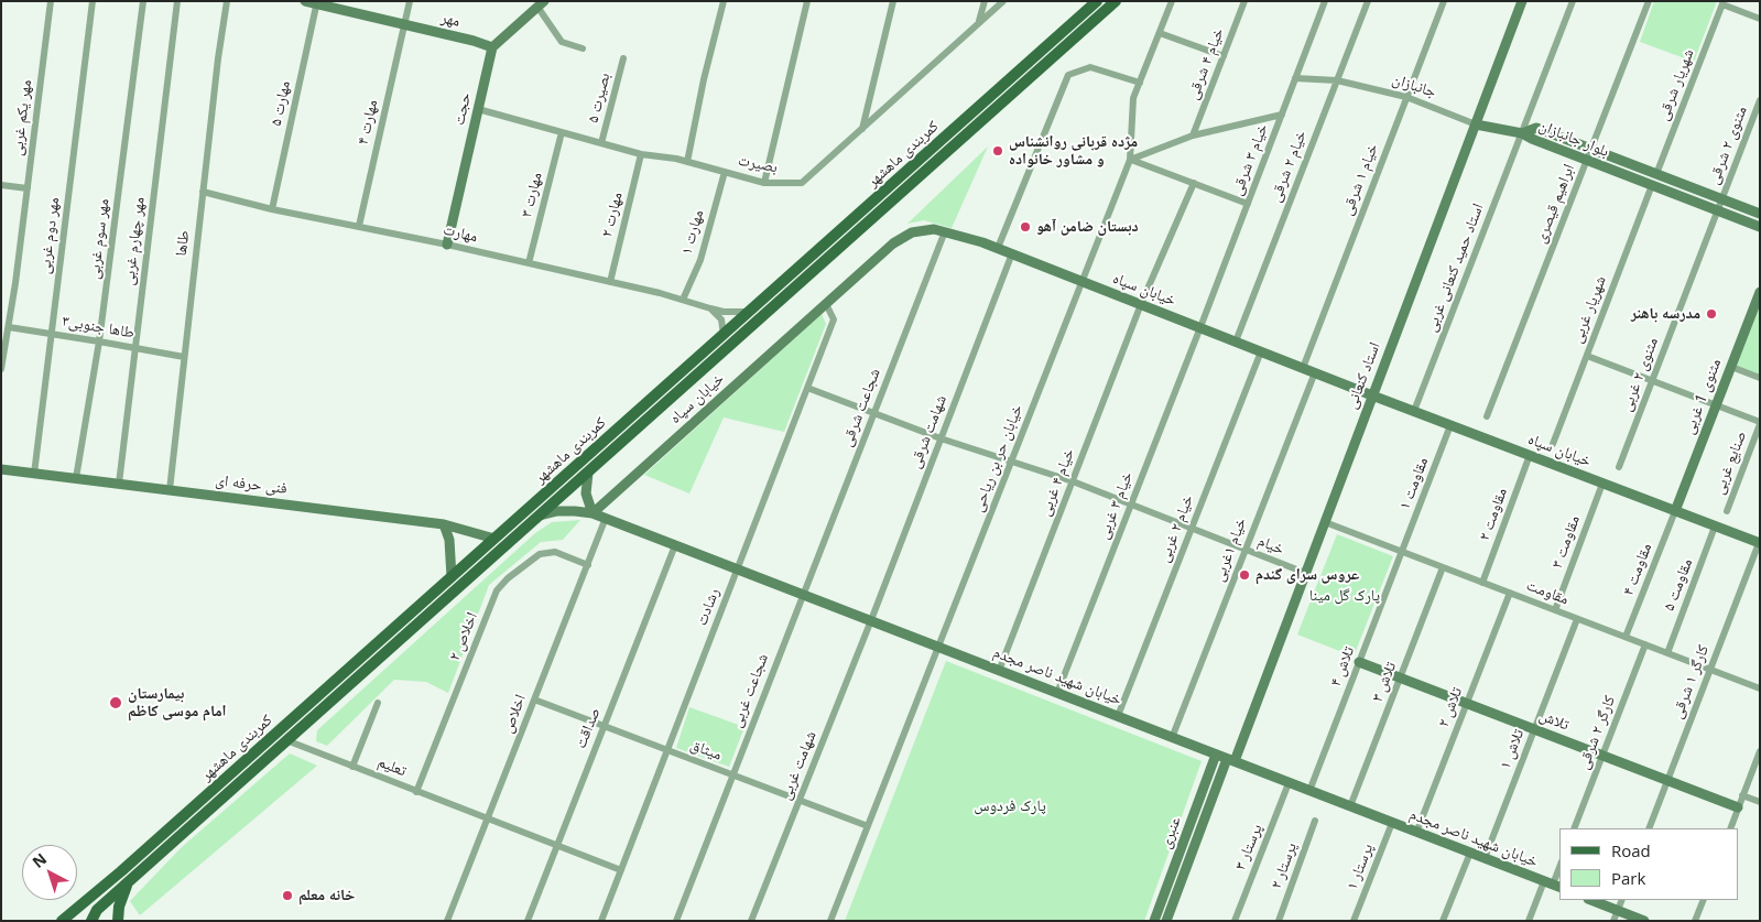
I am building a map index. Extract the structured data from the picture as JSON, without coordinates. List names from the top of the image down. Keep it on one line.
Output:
{"streets":{"main road":["کمربندی ماهشهر"],"street":["مهر","خیام ۴ شرقی","شهریار شرقی","جانبازان","بصیرت ۵","مهارت ۵","حجت","مهر یکم غربی","مهارت ۴","بلوار جانبازان","مثنوی ۲ شرقی","خیام ۳ شرقی","بصیرت","خیام ۲ شرقی","خیام ۱ شرقی","مهارت ۳","ابراهیم قیصری","مهارت ۲","مهارت ۱","مهارت","مهر دوم غربی","مهر سوم غربی","مهر چهارم غربی","طاها","استاد حمید کنعانی غربی","خیابان سپاه","شهریار غربی","طاها جنوبی۳","مثنوی ۲ غربی","استاد کنعانی","مثنوی 1 غربی","شجاعت شرقی","شهامت شرقی","خیابان حر بن ریاحی","صنایع غربی","خیام ۴ غربی","مقاومت ۱","فنی حرفه ای","خیام ۳ غربی","مقاومت ۲","خیام ۲ غربی","مقاومت ۳","خیام","خیام ۱غربی","مقاومت ۴","مقاومت ۵","مقاومت","رشادت","اخلاص ۲","تلاش ۴","خیابان شهید ناصر مجدم","تلاش ۳","کارگر ۱ شرقی","شجاعت غربی","تلاش ۲","اخلاص","تلاش","صداقت","کارگر ۲ شرقی","تلاش ۱","میثاق","شهامت غربی","تعلیم","عنبری","پرستار ۳","پرستار ۲","پرستار ۱"]},"crossings":[["مهر","مهارت ۵"],["مهر","حجت"],["مهر","مهارت ۴"],["شهریار شرقی","بلوار جانبازان"],["جانبازان","بلوار جانبازان"],["جانبازان","خیام ۳ شرقی"],["جانبازان","خیام ۲ شرقی"],["جانبازان","خیام ۱ شرقی"],["جانبازان","استاد حمید کنعانی غربی"],["جانبازان","استاد کنعانی"],["بصیرت ۵","بصیرت"],["مهارت ۵","مهارت"],["حجت","بصیرت"],["حجت","مهارت"],["مهر یکم غربی","طاها جنوبی۳"],["مهارت ۴","مهارت"],["بلوار جانبازان","مثنوی ۲ شرقی"],["بلوار جانبازان","ابراهیم قیصری"],["بلوار جانبازان","استاد حمید کنعانی غربی"],["بلوار جانبازان","شهریار غربی"],["بلوار جانبازان","مثنوی ۲ غربی"],["مثنوی ۲ شرقی","مثنوی ۲ غربی"],["کمربندی ماهشهر","مهارت"],["کمربندی ماهشهر","فنی حرفه ای"],["کمربندی ماهشهر","خیابان شهید ناصر مجدم"],["کمربندی ماهشهر","تعلیم"],["خیام ۳ شرقی","خیابان سپاه"],["خیام ۳ شرقی","خیام ۳ غربی"],["بصیرت","مهارت ۳"],["بصیرت","مهارت ۲"],["بصیرت","مهارت ۱"],["خیام ۲ شرقی","خیابان سپاه"],["خیام ۱ شرقی","خیابان سپاه"],["مهارت ۳","مهارت"],["مهارت ۲","مهارت"],["مهارت ۱","مهارت"],["مهارت","طاها"],["مهر دوم غربی","طاها جنوبی۳"],["مهر دوم غربی","فنی حرفه ای"],["مهر سوم غربی","طاها جنوبی۳"],["مهر سوم غربی","فنی حرفه ای"],["مهر چهارم غربی","طاها جنوبی۳"],["مهر چهارم غربی","فنی حرفه ای"],["طاها","طاها جنوبی۳"],["طاها","فنی حرفه ای"],["استاد حمید کنعانی غربی","خیابان سپاه"],["خیابان سپاه","استاد کنعانی"],["خیابان سپاه","مثنوی 1 غربی"],["خیابان سپاه","شجاعت شرقی"],["خیابان سپاه","شهامت شرقی"],["خیابان سپاه","خیابان حر بن ریاحی"],["خیابان سپاه","خیام ۴ غربی"],["خیابان سپاه","مقاومت ۱"],["خیابان سپاه","خیام ۳ غربی"],["خیابان سپاه","مقاومت ۲"],["خیابان سپاه","خیام ۲ غربی"],["خیابان سپاه","مقاومت ۳"],["خیابان سپاه","خیام ۱غربی"],["خیابان سپاه","مقاومت ۴"],["خیابان سپاه","مقاومت ۵"],["خیابان سپاه","رشادت"],["خیابان سپاه","خیابان شهید ناصر مجدم"],["خیابان سپاه","کارگر ۱ شرقی"],["استاد کنعانی","خیام"],["استاد کنعانی","مقاومت"],["استاد کنعانی","خیابان شهید ناصر مجدم"],["استاد کنعانی","عنبری"],["مثنوی 1 غربی","مقاومت ۴"],["شجاعت شرقی","خیام"],["شجاعت شرقی","خیابان شهید ناصر مجدم"],["شجاعت شرقی","شجاعت غربی"],["شهامت شرقی","خیام"],["شهامت شرقی","خیابان شهید ناصر مجدم"],["شهامت شرقی","شهامت غربی"],["خیابان حر بن ریاحی","خیام"],["خیابان حر بن ریاحی","خیابان شهید ناصر مجدم"],["خیابان حر بن ریاحی","میثاق"],["خیام ۴ غربی","خیام"],["خیام ۴ غربی","خیابان شهید ناصر مجدم"],["مقاومت ۱","مقاومت"],["مقاومت ۱","تلاش ۴"],["خیام ۳ غربی","خیام"],["خیام ۳ غربی","خیابان شهید ناصر مجدم"],["مقاومت ۲","مقاومت"],["خیام ۲ غربی","خیام"],["خیام ۲ غربی","خیابان شهید ناصر مجدم"],["مقاومت ۳","مقاومت"],["خیام","خیام ۱غربی"],["خیام","رشادت"],["خیام ۱غربی","خیابان شهید ناصر مجدم"],["مقاومت ۴","مقاومت"],["مقاومت ۵","مقاومت"],["مقاومت","تلاش ۴"],["مقاومت","تلاش ۳"],["مقاومت","کارگر ۱ شرقی"],["مقاومت","تلاش ۲"],["مقاومت","کارگر ۲ شرقی"],["مقاومت","تلاش ۱"],["رشادت","خیابان شهید ناصر مجدم"],["رشادت","میثاق"],["رشادت","تعلیم"],["اخلاص ۲","اخلاص"],["اخلاص ۲","تعلیم"],["تلاش ۴","خیابان شهید ناصر مجدم"],["تلاش ۴","تلاش"],["خیابان شهید ناصر مجدم","تلاش ۳"],["خیابان شهید ناصر مجدم","شجاعت غربی"],["خیابان شهید ناصر مجدم","تلاش ۲"],["خیابان شهید ناصر مجدم","اخلاص"],["خیابان شهید ناصر مجدم","صداقت"],["خیابان شهید ناصر مجدم","تلاش ۱"],["خیابان شهید ناصر مجدم","شهامت غربی"],["خیابان شهید ناصر مجدم","عنبری"],["خیابان شهید ناصر مجدم","پرستار ۳"],["خیابان شهید ناصر مجدم","پرستار ۱"],["تلاش ۳","تلاش"],["کارگر ۱ شرقی","تلاش"],["شجاعت غربی","میثاق"],["تلاش ۲","تلاش"],["اخلاص","میثاق"],["اخلاص","تعلیم"],["تلاش","کارگر ۲ شرقی"],["تلاش","تلاش ۱"],["صداقت","میثاق"],["صداقت","تعلیم"],["میثاق","شهامت غربی"]],"parks":["پارک گل مینا","پارک فردوس"],"places":["مژده قربانی روانشناس و مشاور خانواده","دبستان ضامن آهو","مدرسه باهنر","عروس سرای گندم","بیمارستان امام موسی کاظم","خانه معلم"],"legend":["Road","Park"],"north":"top left"}
